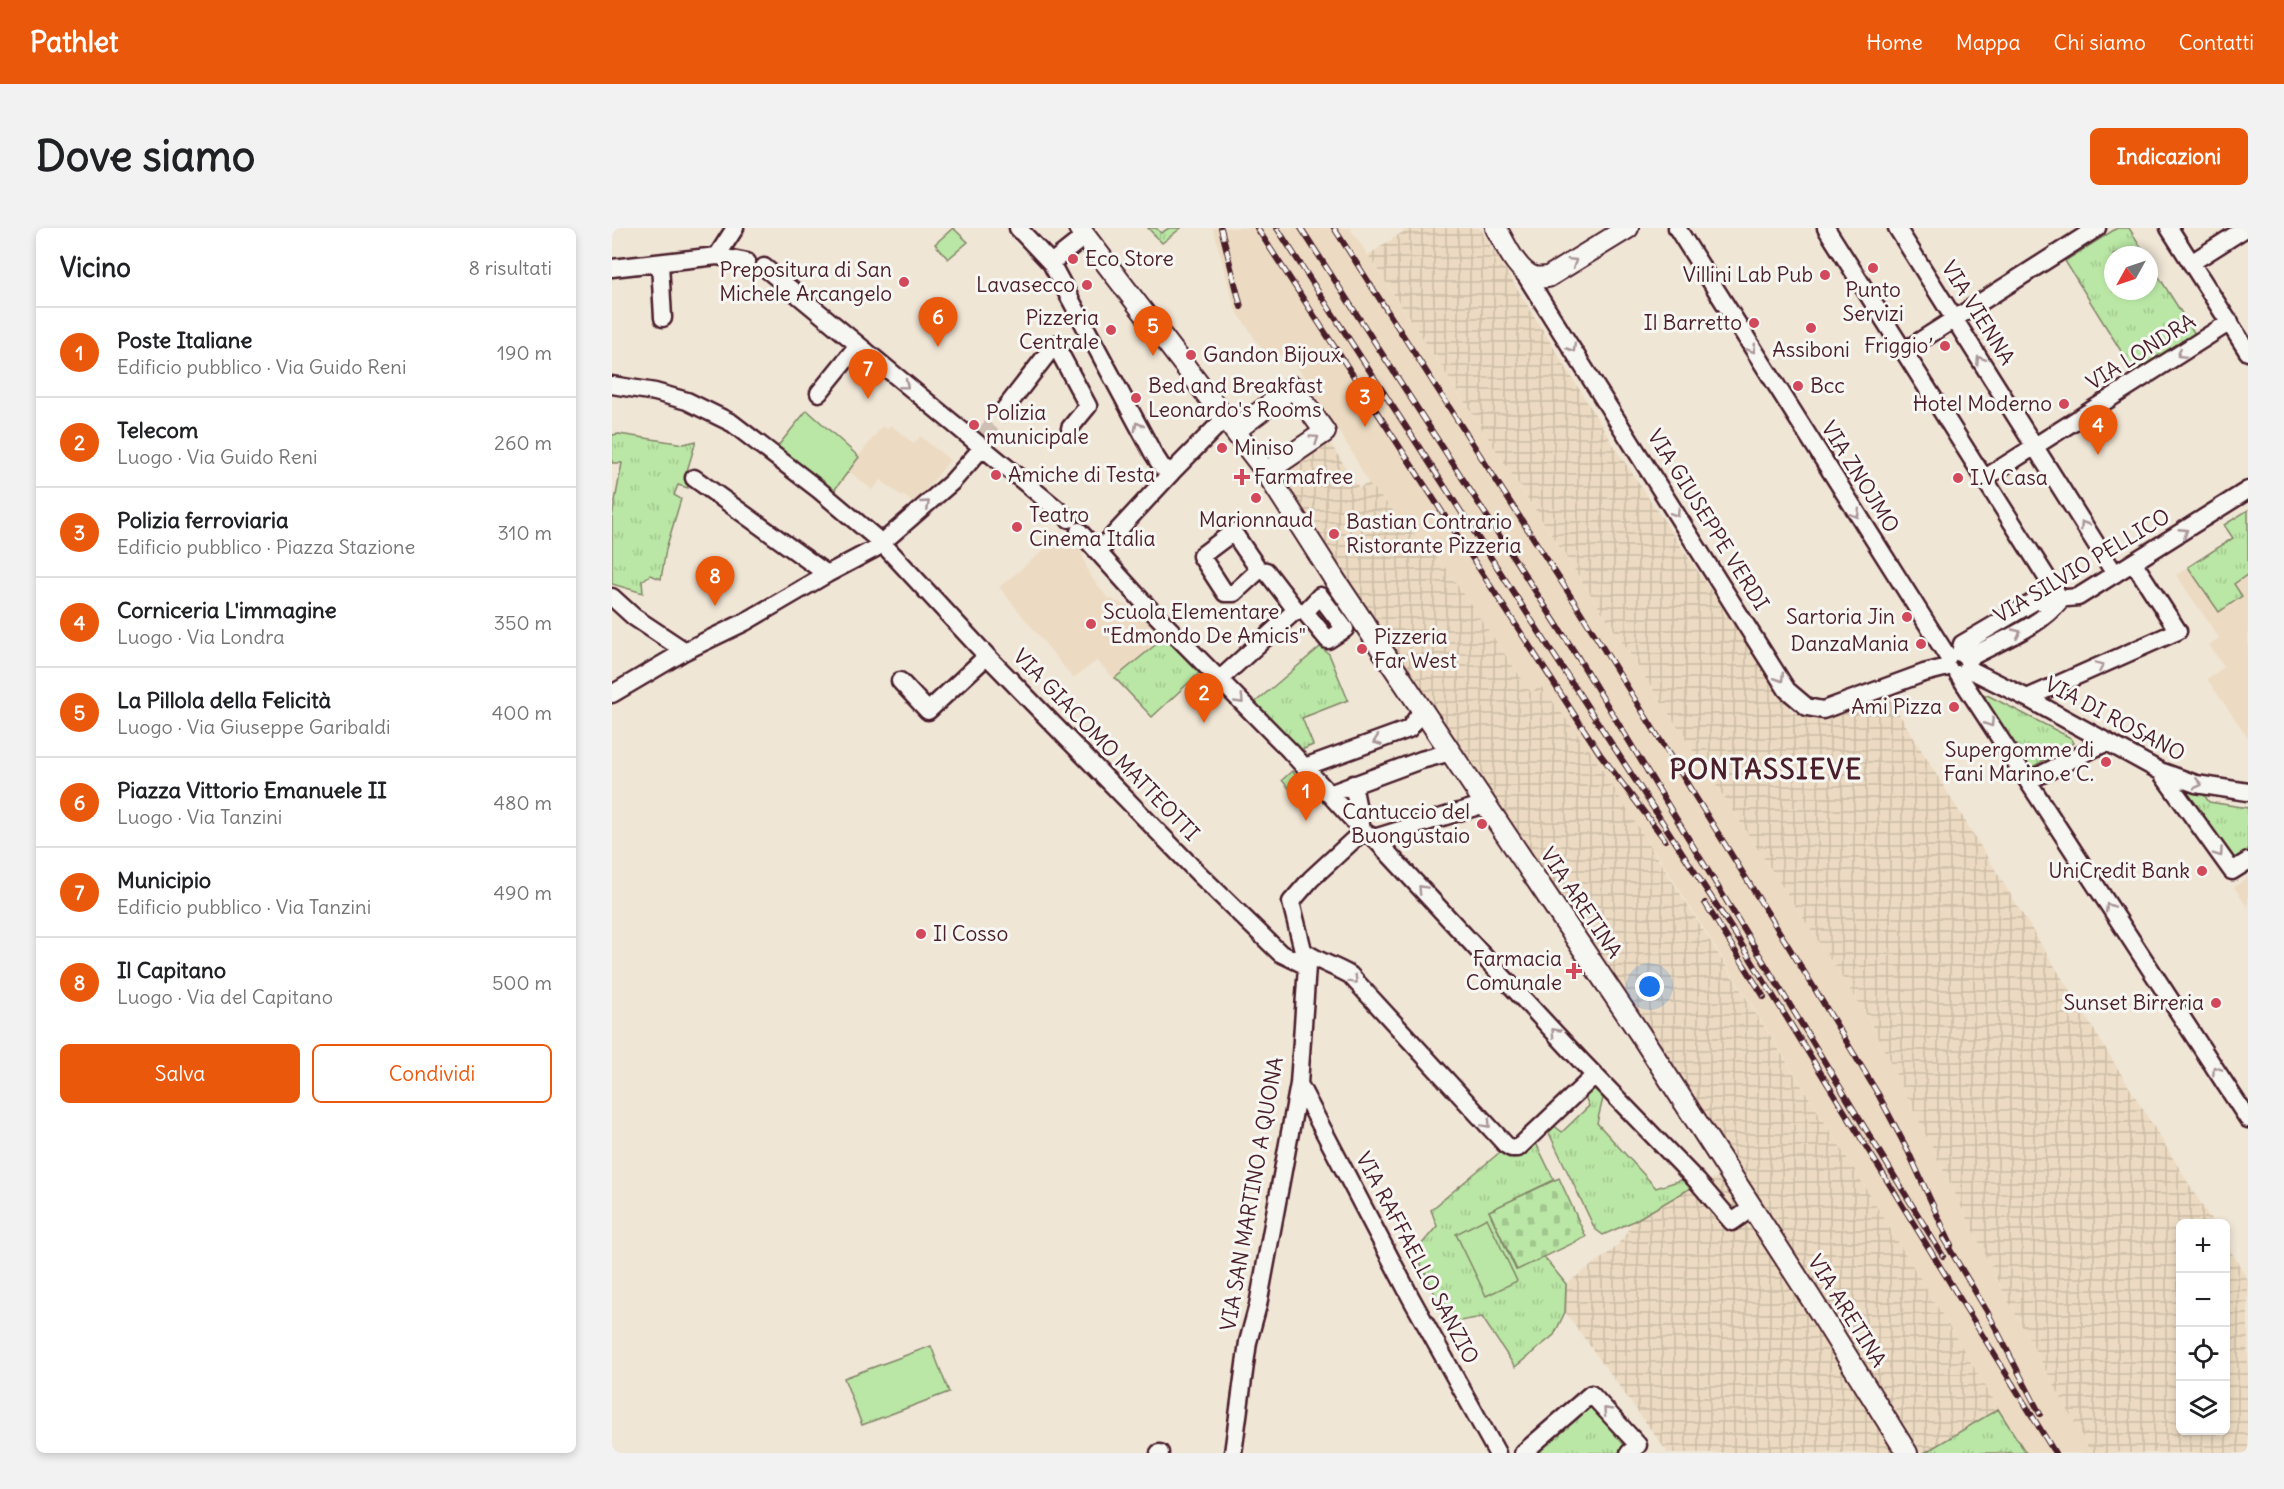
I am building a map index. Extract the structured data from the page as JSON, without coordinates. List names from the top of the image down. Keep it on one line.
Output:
{"streets":{"street":["VIA VIENNA","VIA LONDRA","VIA ZNOJMO","VIA GIUSEPPE VERDI","VIA SILVIO PELLICO","VIA DI ROSANO","VIA GIACOMO MATTEOTTI","VIA ARETINA","VIA SAN MARTINO A QUONA","VIA RAFFAELLO SANZIO"]},"crossings":[["VIA VIENNA","VIA LONDRA"],["VIA VIENNA","VIA SILVIO PELLICO"],["VIA ZNOJMO","VIA GIUSEPPE VERDI"],["VIA ZNOJMO","VIA SILVIO PELLICO"],["VIA ZNOJMO","VIA DI ROSANO"],["VIA GIUSEPPE VERDI","VIA SILVIO PELLICO"],["VIA GIUSEPPE VERDI","VIA DI ROSANO"],["VIA SILVIO PELLICO","VIA DI ROSANO"],["VIA GIACOMO MATTEOTTI","VIA SAN MARTINO A QUONA"],["VIA SAN MARTINO A QUONA","VIA RAFFAELLO SANZIO"]],"one_way":["VIA LONDRA","VIA GIUSEPPE VERDI","VIA SILVIO PELLICO"],"districts":["PONTASSIEVE"],"places":{"other":["Eco Store","Punto Servizi","Villini Lab Pub","Prepositura di San Michele Arcangelo","Lavasecco","Il Barretto","Assiboni","Pizzeria Centrale","Friggio’","Gandon Bijoux","Bcc","Bed and Breakfast Leonardo's Rooms","Hotel Moderno","Polizia municipale","Miniso","Amiche di Testa","I.V Casa","Marionnaud","Teatro Cinema Italia","Bastian Contrario Ristorante Pizzeria","Sartoria Jin","Scuola Elementare \"Edmondo De Amicis\"","DanzaMania","Pizzeria Far West","Ami Pizza","Supergomme di Fani Marino e C.","Cantuccio del Buongustaio","UniCredit Bank","Il Cosso","Sunset Birreria"],"health":["Farmafree","Farmacia Comunale"]},"north":"bottom left","page":{"header":"Pathlet","nav":["Home","Mappa","Chi siamo","Contatti"],"buttons":["Indicazioni",["Salva","Condividi"]],"title":"Dove siamo","heading":["Vicino","8 risultati"],"pins":["6","5","7","3","4","8","2","1"],"list":[{"mark":"1","name":"Poste Italiane","note":"Edificio pubblico · Via Guido Reni","value":"190 m"},{"mark":"2","name":"Telecom","note":"Luogo · Via Guido Reni","value":"260 m"},{"mark":"3","name":"Polizia ferroviaria","note":"Edificio pubblico · Piazza Stazione","value":"310 m"},{"mark":"4","name":"Corniceria L'immagine","note":"Luogo · Via Londra","value":"350 m"},{"mark":"5","name":"La Pillola della Felicità","note":"Luogo · Via Giuseppe Garibaldi","value":"400 m"},{"mark":"6","name":"Piazza Vittorio Emanuele II","note":"Luogo · Via Tanzini","value":"480 m"},{"mark":"7","name":"Municipio","note":"Edificio pubblico · Via Tanzini","value":"490 m"},{"mark":"8","name":"Il Capitano","note":"Luogo · Via del Capitano","value":"500 m"}],"map_buttons":["+","−"]}}
